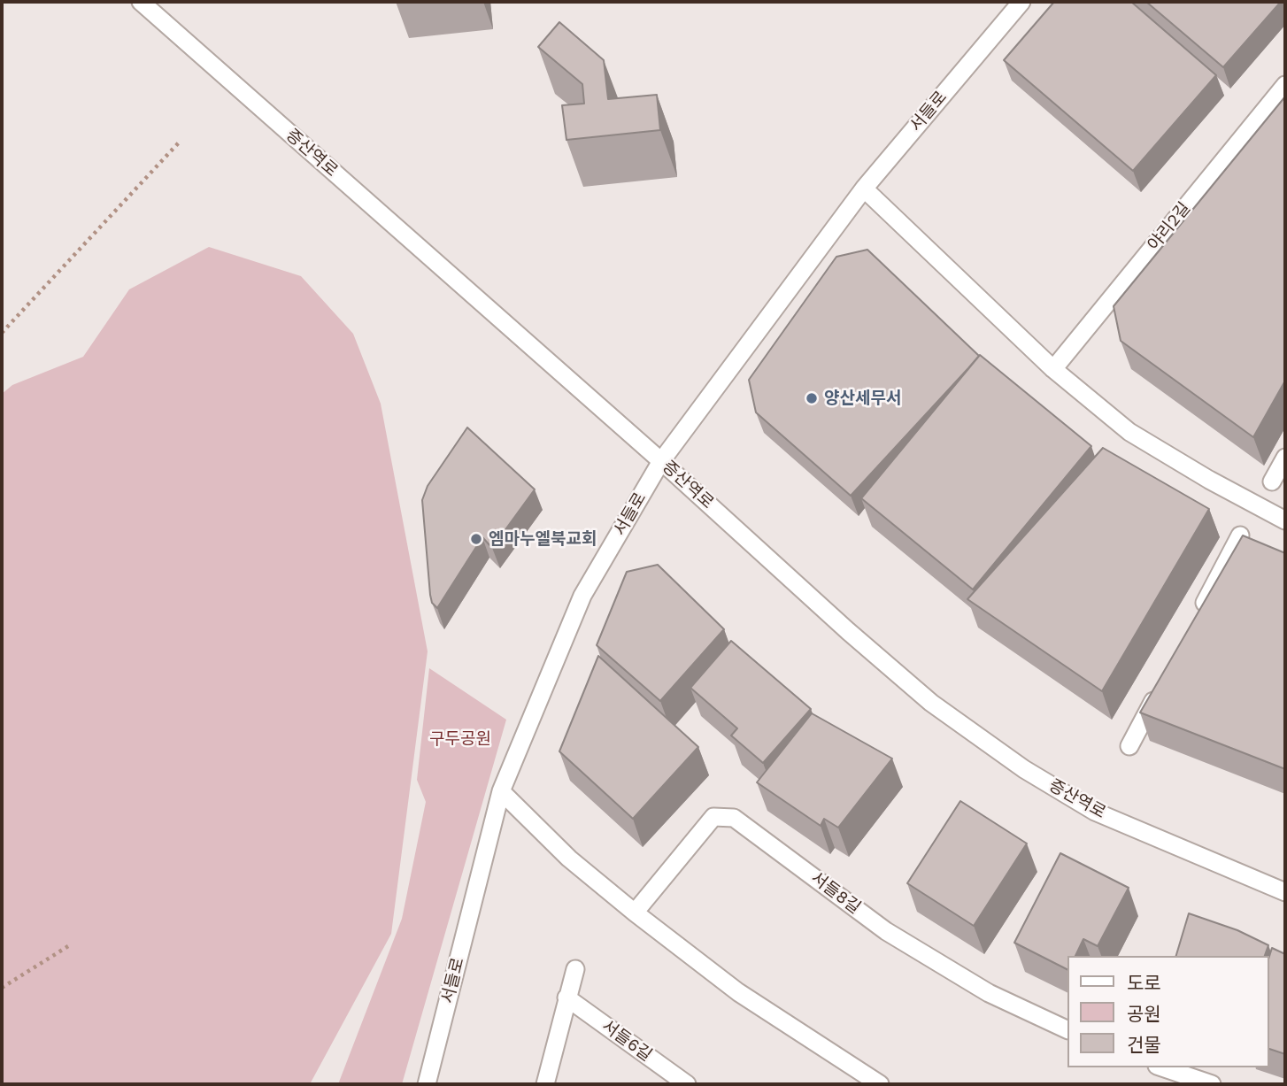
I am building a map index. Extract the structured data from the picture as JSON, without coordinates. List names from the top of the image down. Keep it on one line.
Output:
{"streets":{"street":["서들로","증산역로","야리2길","서들8길","서들6길"]},"crossings":[["서들로","증산역로"]],"parks":["구두공원"],"places":["양산세무서","엠마누엘북교회"],"legend":["도로","공원","건물"]}
